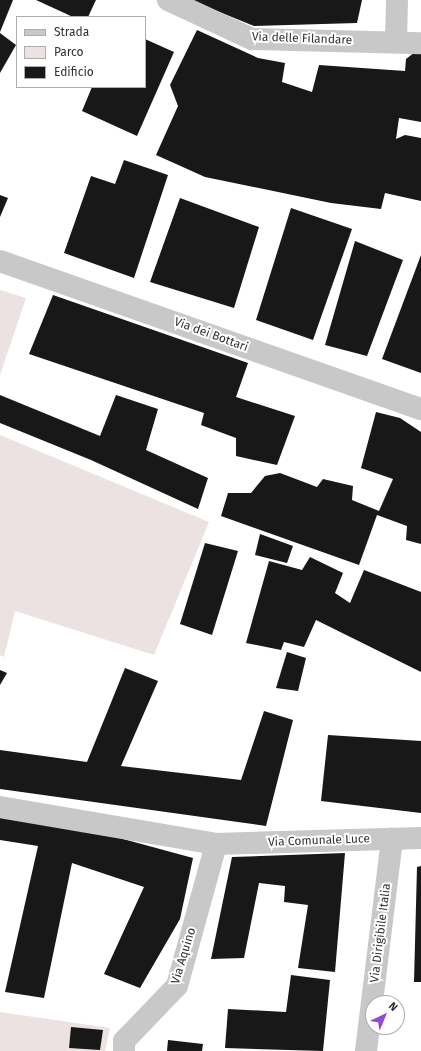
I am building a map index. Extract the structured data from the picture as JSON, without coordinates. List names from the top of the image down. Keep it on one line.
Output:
{"streets":{"street":["Via delle Filandare","Via dei Bottari","Via Comunale Luce","Via Dirigibile Italia","Via Aquino"]},"crossings":[["Via Comunale Luce","Via Dirigibile Italia"],["Via Comunale Luce","Via Aquino"]],"legend":["Strada","Parco","Edificio"],"north":"top right"}
